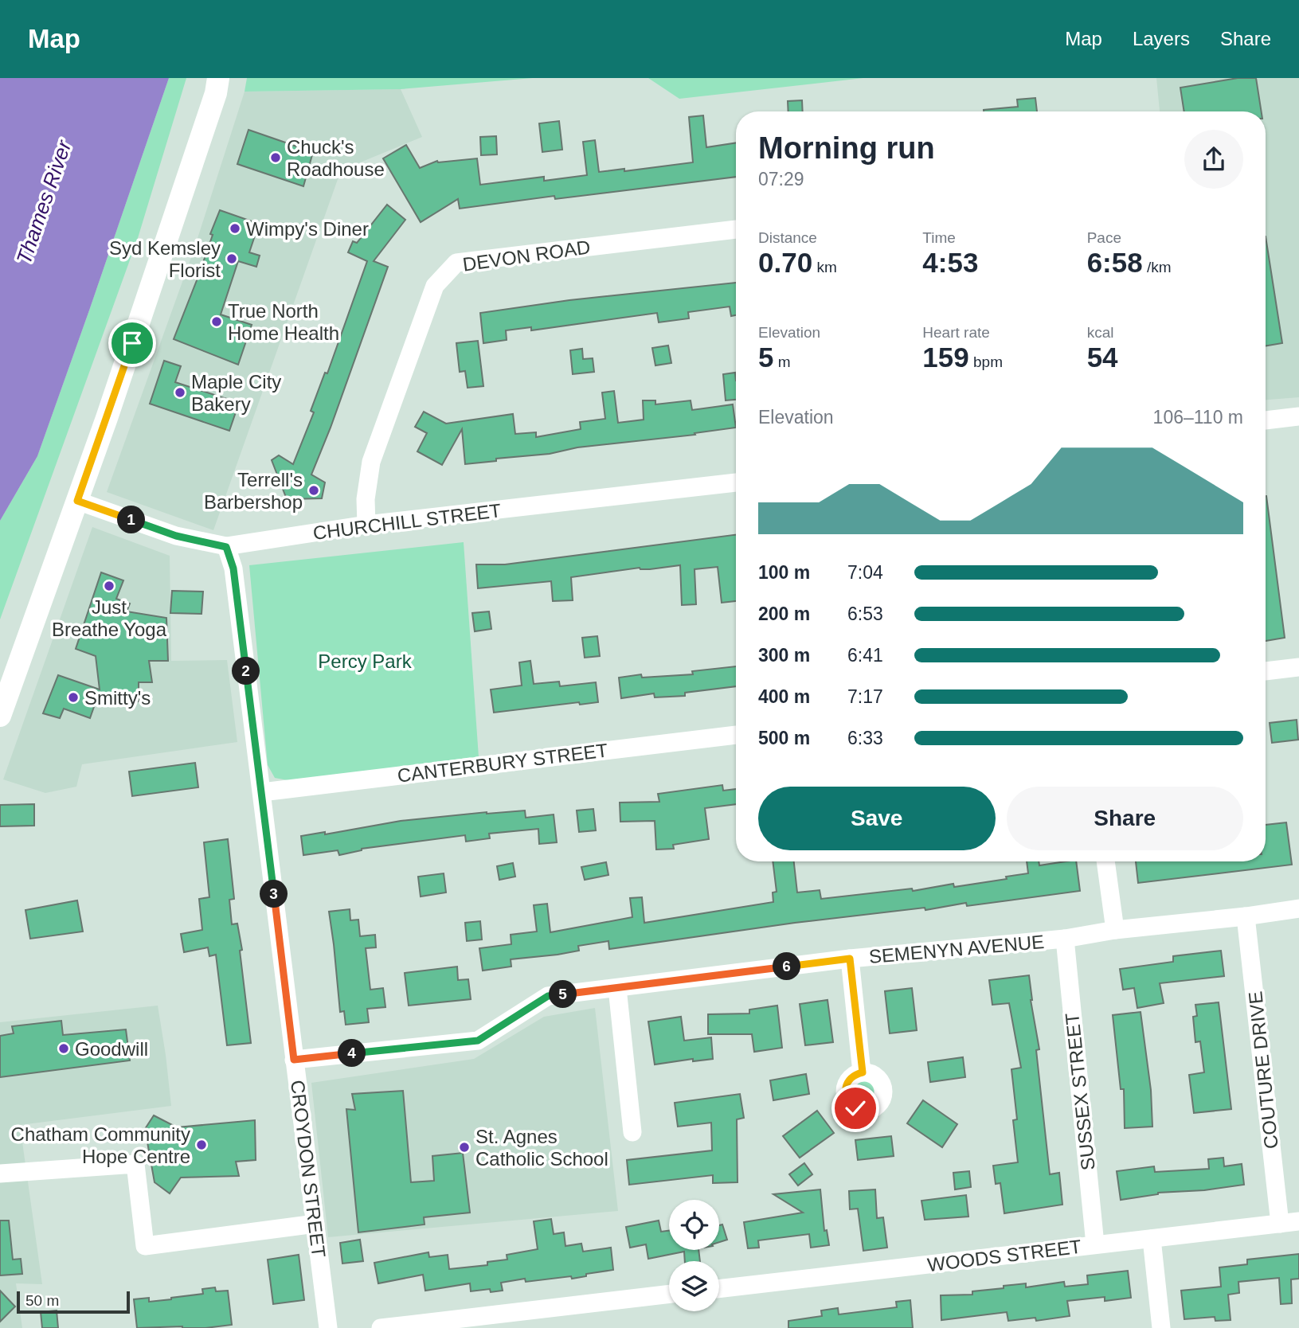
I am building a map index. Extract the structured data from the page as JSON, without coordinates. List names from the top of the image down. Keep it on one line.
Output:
{"streets":{"street":["DEVON ROAD","CHURCHILL STREET","CANTERBURY STREET","SEMENYN AVENUE","COUTURE DRIVE","SUSSEX STREET","CROYDON STREET","WOODS STREET"]},"crossings":[["DEVON ROAD","CHURCHILL STREET"],["CHURCHILL STREET","CROYDON STREET"],["CANTERBURY STREET","CROYDON STREET"],["SEMENYN AVENUE","COUTURE DRIVE"],["SEMENYN AVENUE","SUSSEX STREET"],["SEMENYN AVENUE","CROYDON STREET"],["COUTURE DRIVE","WOODS STREET"],["SUSSEX STREET","WOODS STREET"]],"water":["Thames River"],"parks":["Percy Park"],"places":["Chuck's Roadhouse","Wimpy's Diner","Syd Kemsley Florist","True North Home Health","Maple City Bakery","Terrell's Barbershop","Just Breathe Yoga","Smitty's","Goodwill","Chatham Community Hope Centre","St. Agnes Catholic School"],"scale_bar":"50 m","page":{"header":"Map","nav":["Map","Layers","Share"],"heading":["Morning run","07:29"],"stats":[["Distance","0.70 km"],["Time","4:53"],["Pace","6:58 /km"],["Elevation","5 m"],["Heart rate","159 bpm"],["kcal","54"]],"chart":["Elevation","106–110 m"],"pins":["1","2","3","6","5","4"],"list":[{"name":"100 m","note":"7:04"},{"name":"200 m","note":"6:53"},{"name":"300 m","note":"6:41"},{"name":"400 m","note":"7:17"},{"name":"500 m","note":"6:33"}],"buttons":["Save","Share"],"scale":"50 m"}}
